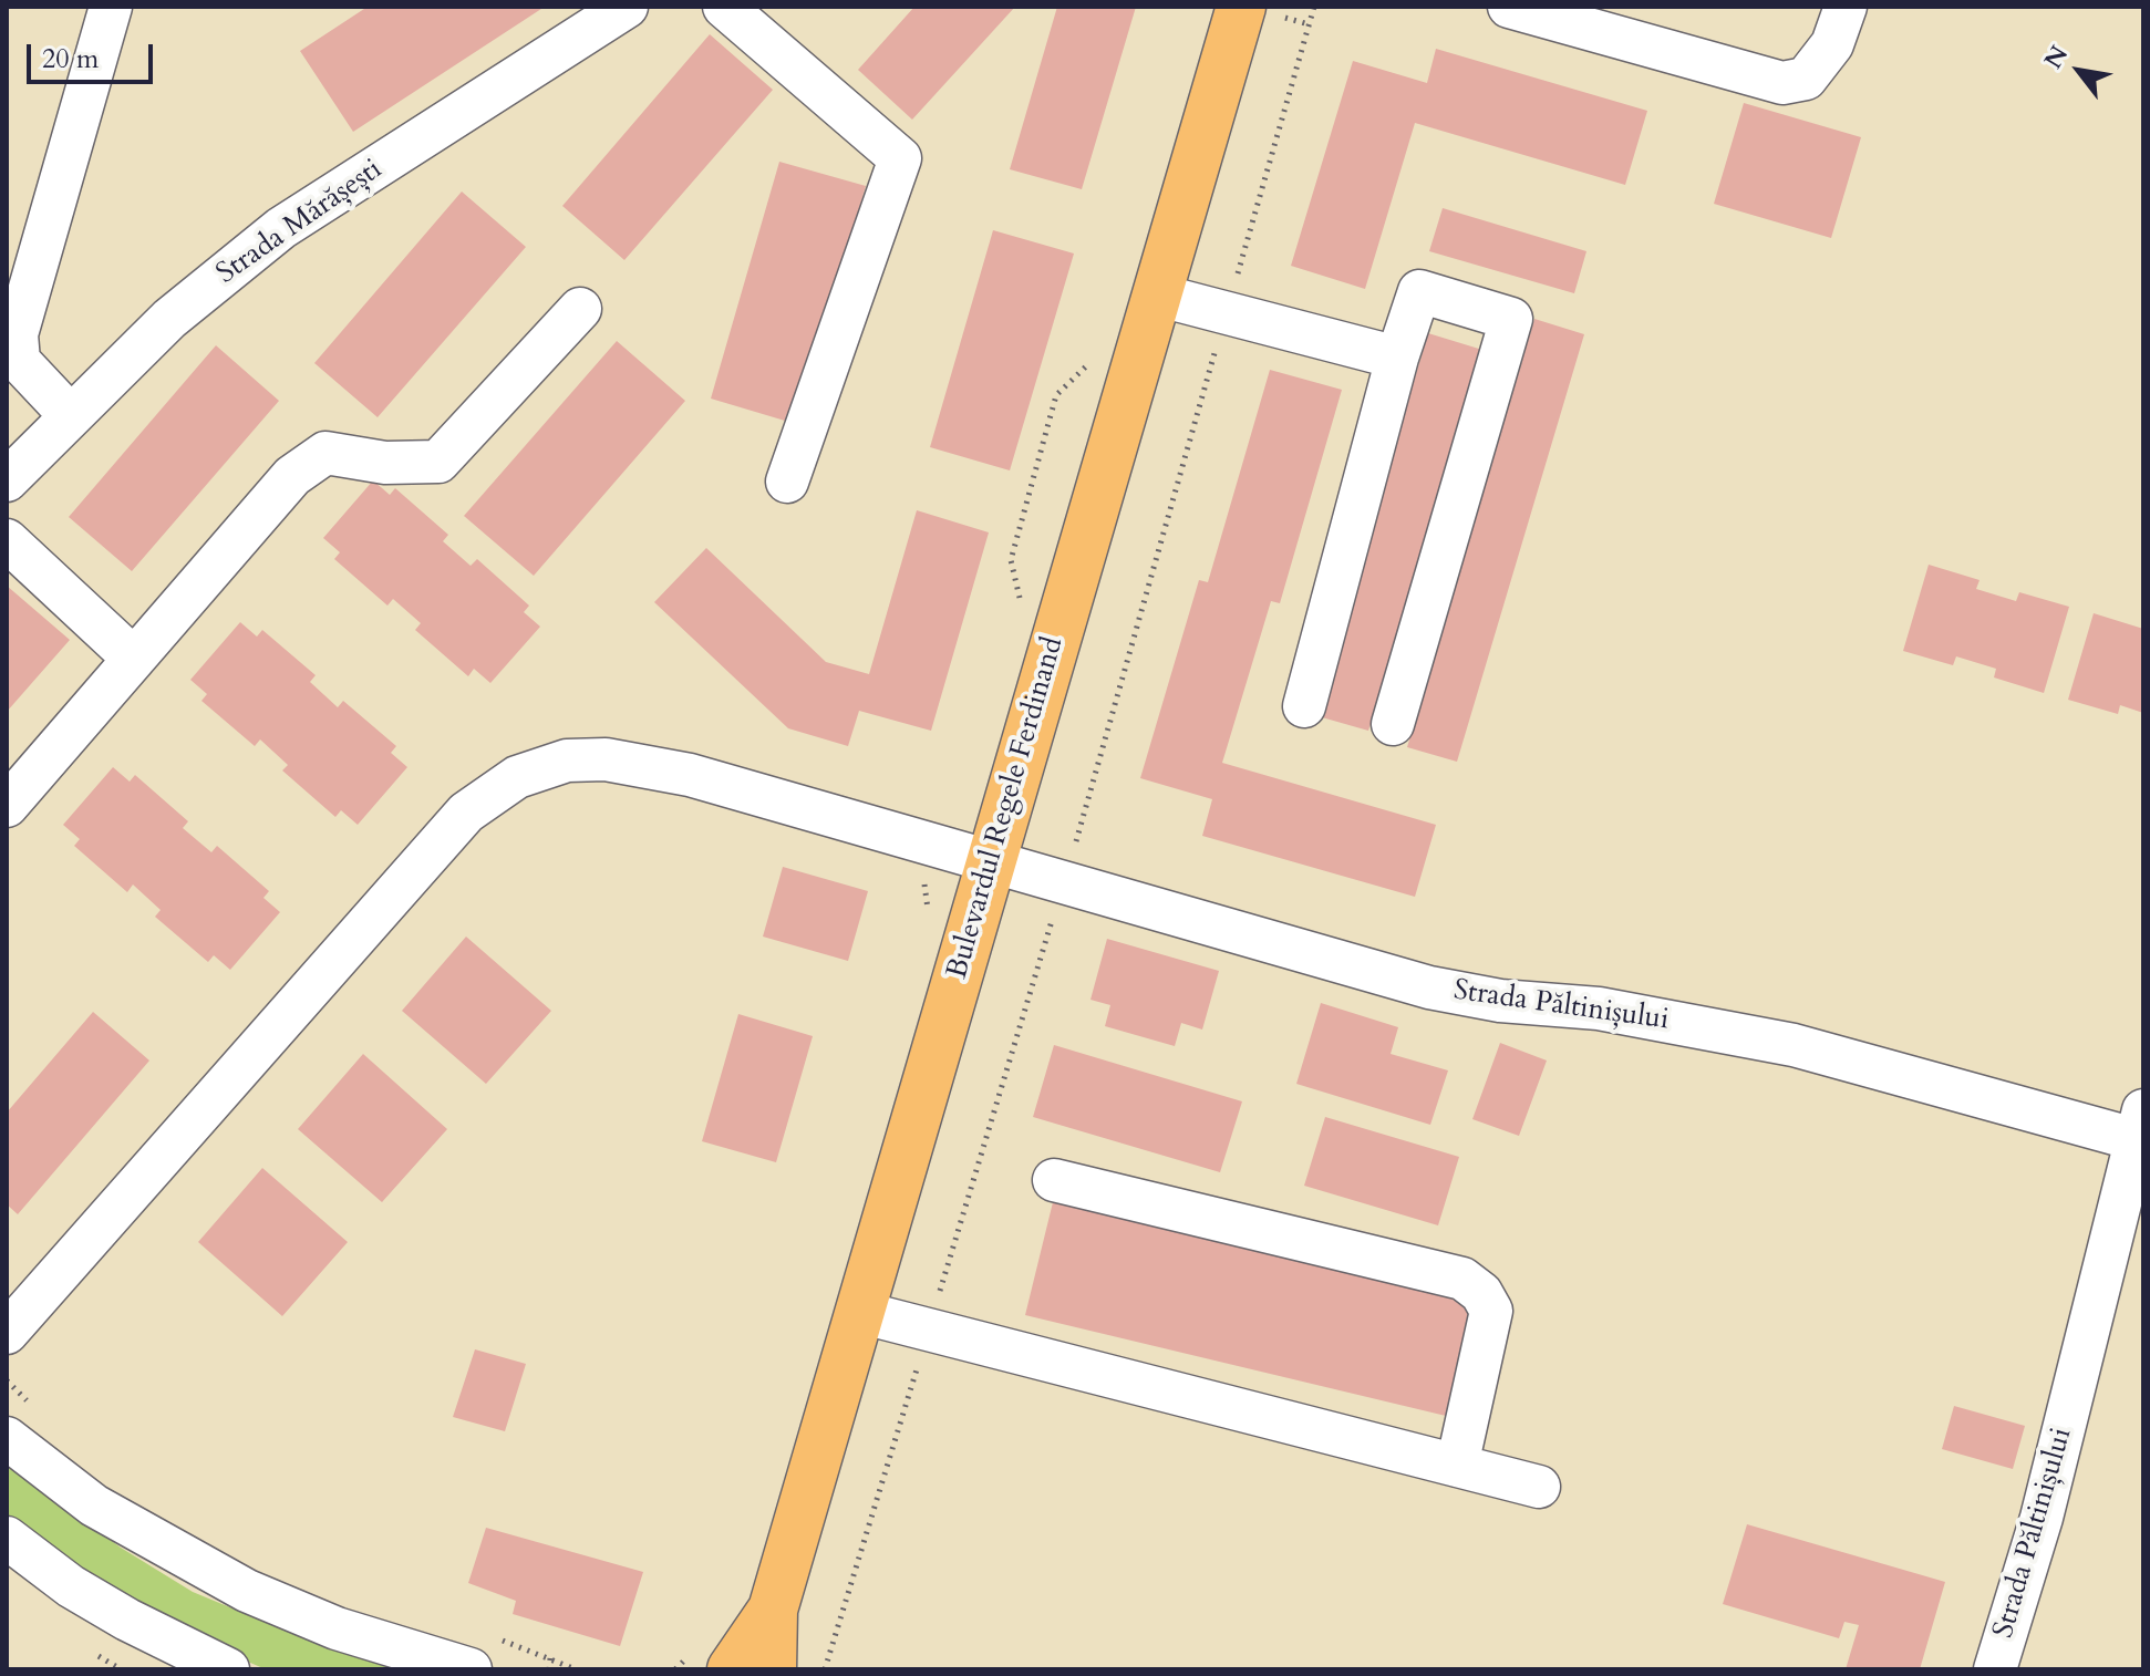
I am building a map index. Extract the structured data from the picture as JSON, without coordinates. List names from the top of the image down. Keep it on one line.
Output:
{"streets":{"main road":["Bulevardul Regele Ferdinand"],"street":["Strada Mărășești","Strada Păltinișului"]},"crossings":[["Bulevardul Regele Ferdinand","Strada Păltinișului"]],"scale_bar":"20 m","north":"top left"}
